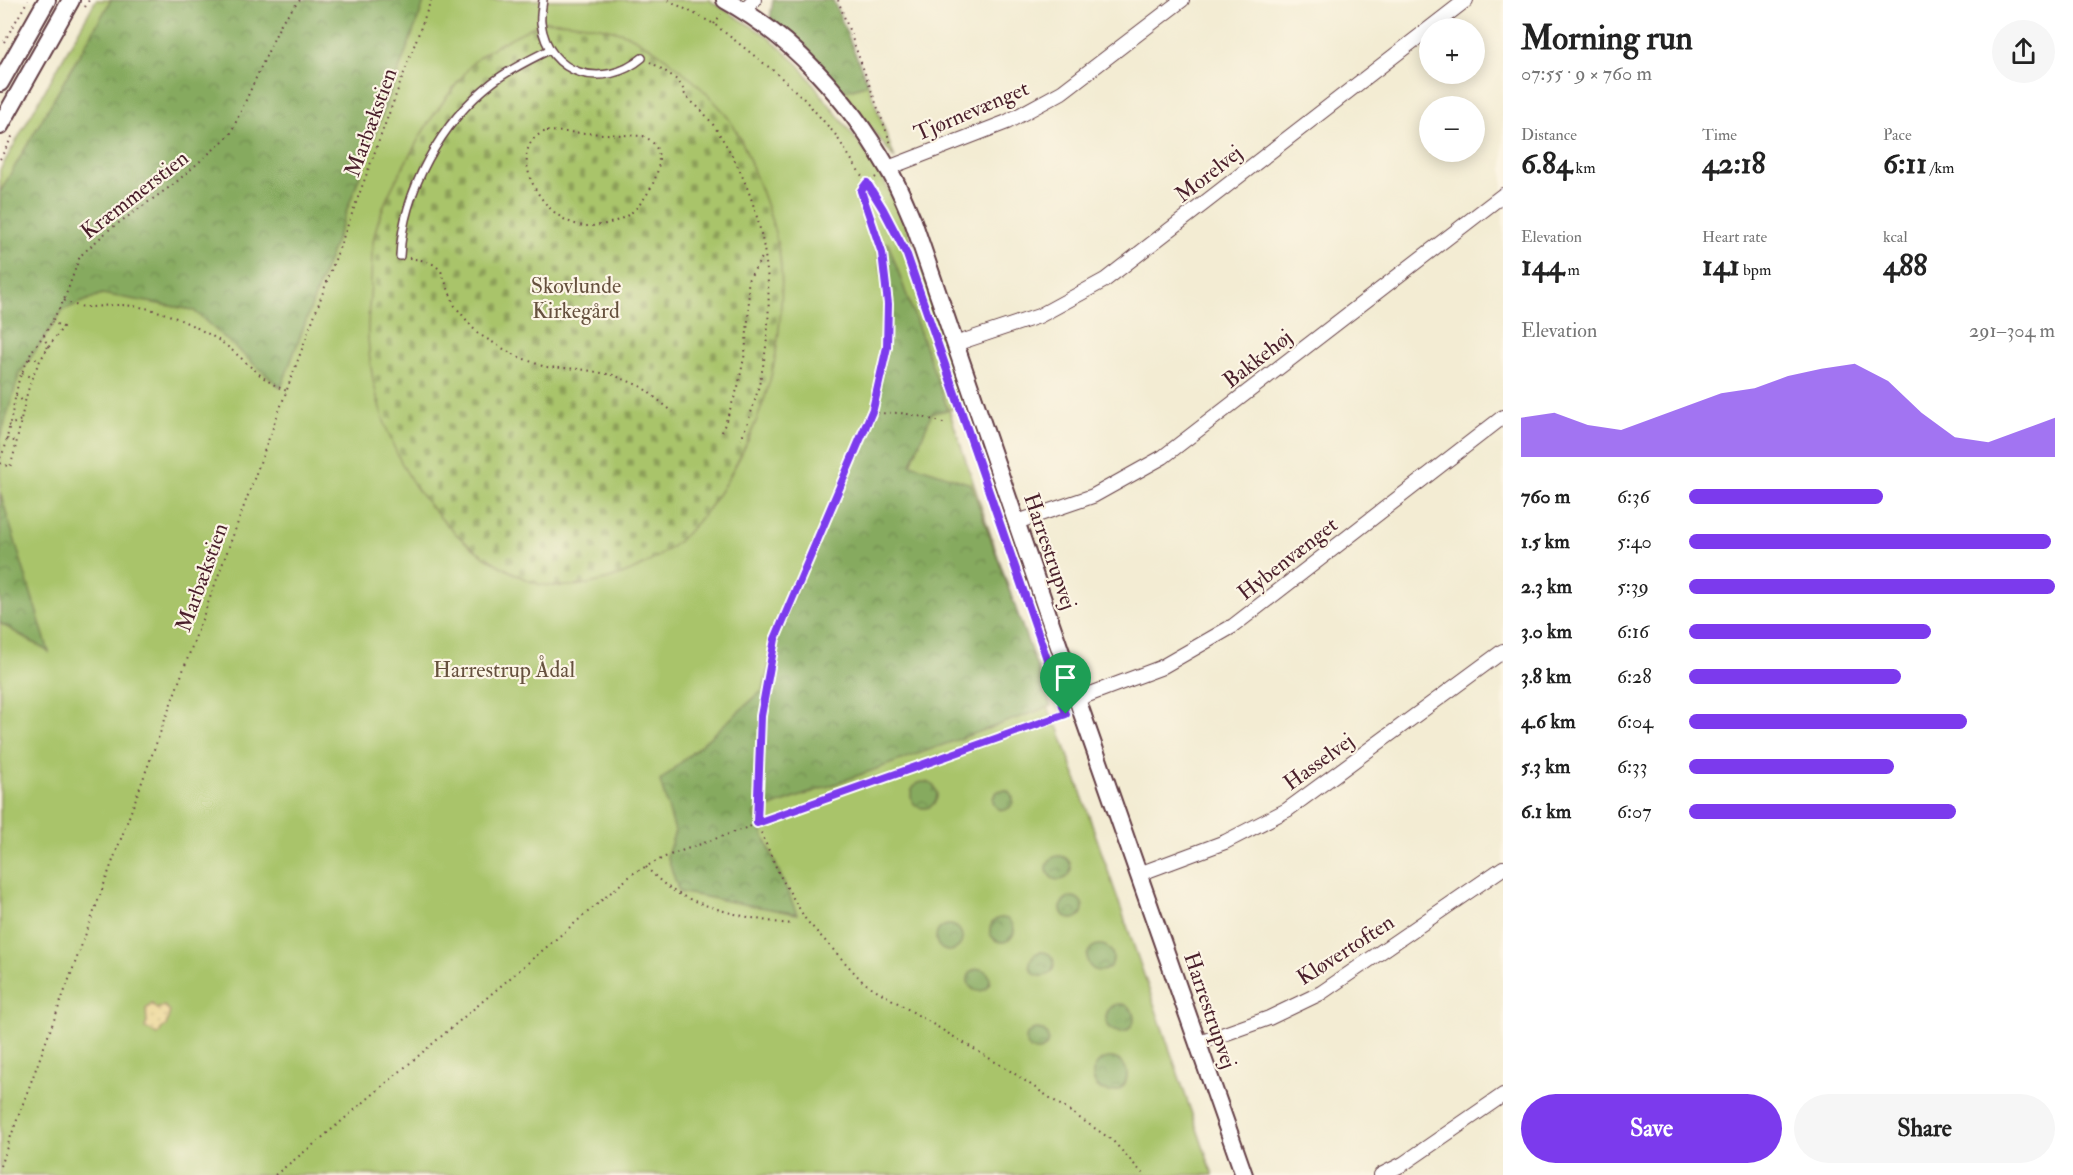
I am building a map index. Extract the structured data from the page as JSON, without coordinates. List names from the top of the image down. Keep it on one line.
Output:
{"streets":{"street":["Tjørnevænget","Morelvej","Bakkehøj","Harrestrupvej","Hybenvænget","Hasselvej","Kløvertoften"],"path":["Marbækstien","Kræmmerstien"]},"crossings":[["Tjørnevænget","Harrestrupvej"],["Morelvej","Harrestrupvej"],["Bakkehøj","Harrestrupvej"],["Harrestrupvej","Hybenvænget"],["Harrestrupvej","Hasselvej"],["Harrestrupvej","Kløvertoften"]],"parks":["Skovlunde Kirkegård","Harrestrup Ådal"],"page":{"heading":["Morning run","07:55 · 9 × 760 m"],"map_buttons":["+","−"],"stats":[["Distance","6.84 km"],["Time","42:18"],["Pace","6:11 /km"],["Elevation","144 m"],["Heart rate","141 bpm"],["kcal","488"]],"chart":["Elevation","291–304 m"],"list":[{"name":"760 m","note":"6:36"},{"name":"1.5 km","note":"5:40"},{"name":"2.3 km","note":"5:39"},{"name":"3.0 km","note":"6:16"},{"name":"3.8 km","note":"6:28"},{"name":"4.6 km","note":"6:04"},{"name":"5.3 km","note":"6:33"},{"name":"6.1 km","note":"6:07"}],"buttons":["Save","Share"]}}
